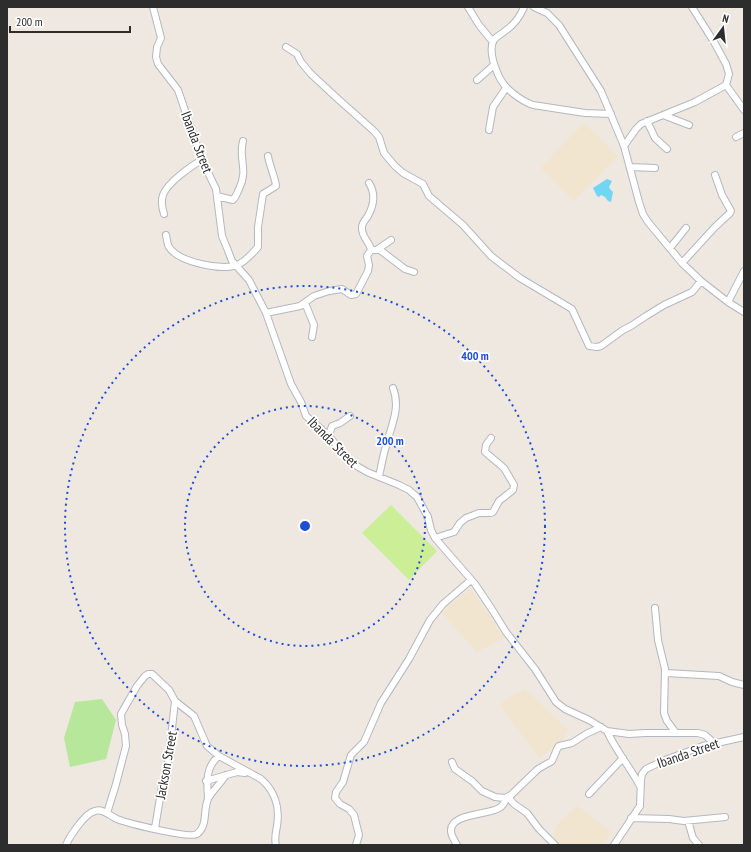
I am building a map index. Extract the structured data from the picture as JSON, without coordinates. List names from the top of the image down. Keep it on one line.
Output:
{"streets":{"street":["Ibanda Street","Jackson Street"]},"scale_bar":"200 m","north":"top","rings":["400 m","200 m"]}
